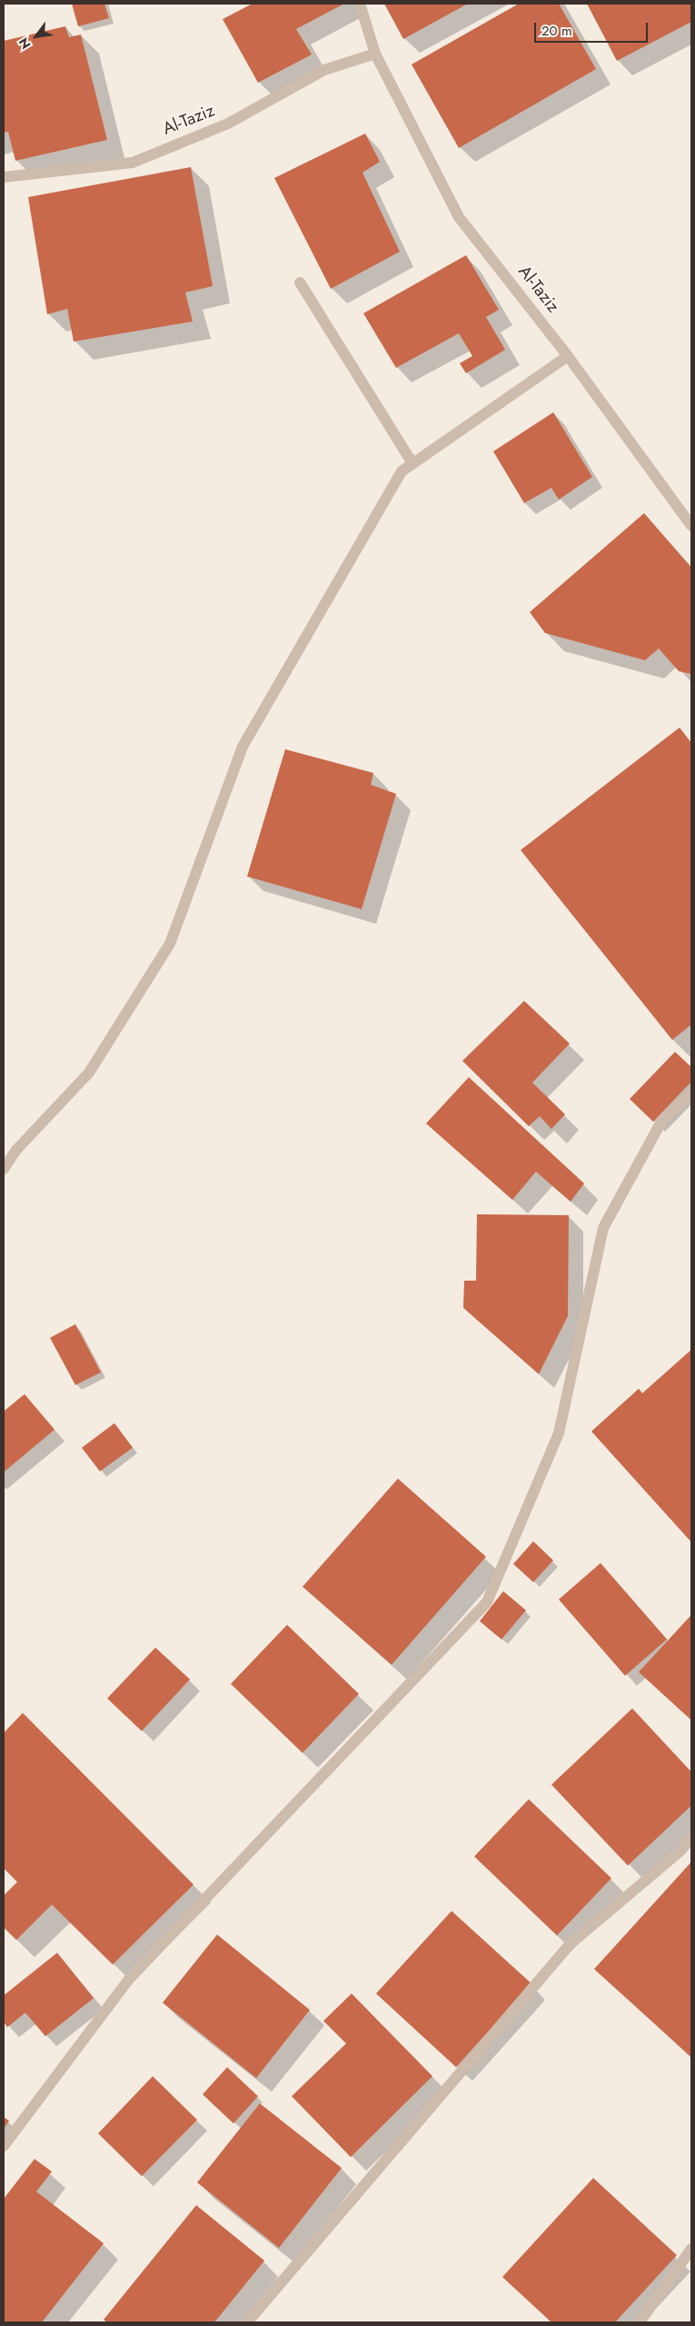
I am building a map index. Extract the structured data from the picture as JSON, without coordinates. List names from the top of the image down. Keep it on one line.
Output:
{"streets":{"street":["Al-Taziz"]},"scale_bar":"20 m","north":"bottom left"}
